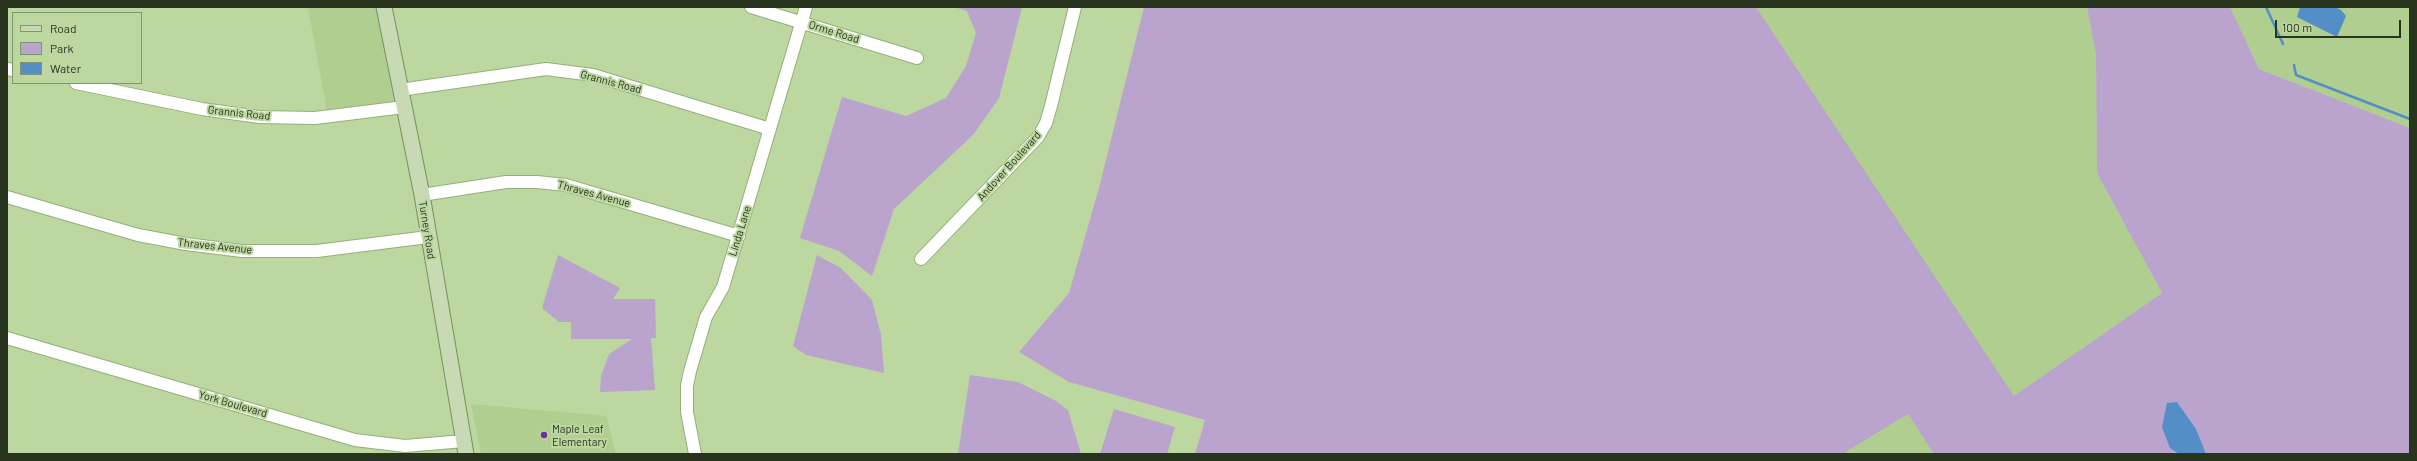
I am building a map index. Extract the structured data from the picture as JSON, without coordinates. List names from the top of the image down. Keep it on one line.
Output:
{"streets":{"main road":["Turney Road"],"street":["Orme Road","Grannis Road","Andover Boulevard","Thraves Avenue","Linda Lane","York Boulevard"]},"crossings":[["Orme Road","Linda Lane"],["Grannis Road","Turney Road"],["Grannis Road","Linda Lane"],["Thraves Avenue","Turney Road"],["Thraves Avenue","Linda Lane"],["Turney Road","York Boulevard"]],"places":["Maple Leaf Elementary"],"legend":["Road","Park","Water"],"scale_bar":"100 m"}
